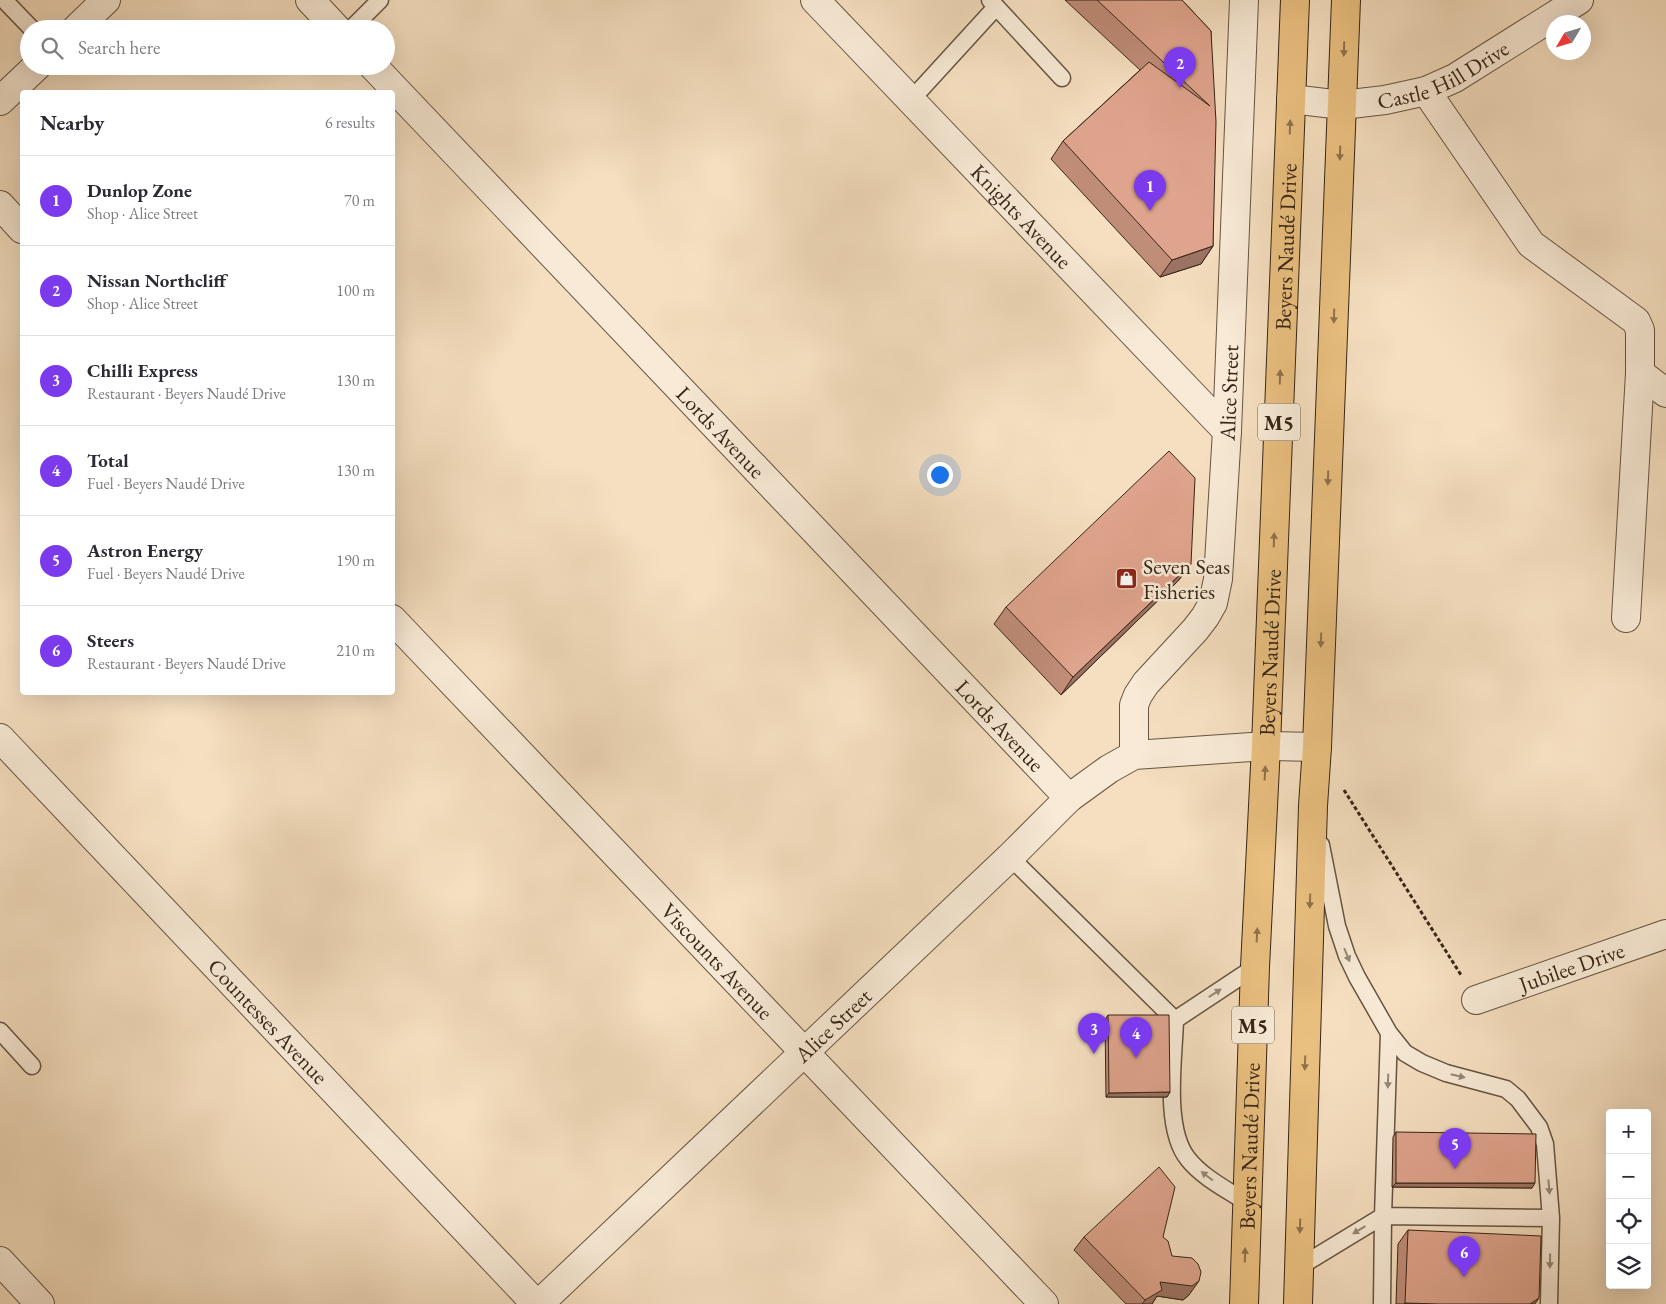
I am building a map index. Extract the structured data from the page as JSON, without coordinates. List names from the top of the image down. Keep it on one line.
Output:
{"streets":{"main road":["Beyers Naudé Drive","M5"],"street":["Castle Hill Drive","Knights Avenue","Alice Street","Lords Avenue","Viscounts Avenue","Jubilee Drive","Countesses Avenue"]},"crossings":[["Castle Hill Drive","Beyers Naudé Drive"],["Castle Hill Drive","M5"],["Knights Avenue","Alice Street"],["Beyers Naudé Drive","Alice Street"],["Alice Street","M5"],["Alice Street","Lords Avenue"],["Alice Street","Viscounts Avenue"],["Alice Street","Countesses Avenue"]],"places":{"shop":["Seven Seas Fisheries"]},"north":"bottom left","page":{"search":"Search here","pins":["2","1","3","4","5","6"],"heading":["Nearby","6 results"],"list":[{"mark":"1","name":"Dunlop Zone","note":"Shop · Alice Street","value":"70 m"},{"mark":"2","name":"Nissan Northcliff","note":"Shop · Alice Street","value":"100 m"},{"mark":"3","name":"Chilli Express","note":"Restaurant · Beyers Naudé Drive","value":"130 m"},{"mark":"4","name":"Total","note":"Fuel · Beyers Naudé Drive","value":"130 m"},{"mark":"5","name":"Astron Energy","note":"Fuel · Beyers Naudé Drive","value":"190 m"},{"mark":"6","name":"Steers","note":"Restaurant · Beyers Naudé Drive","value":"210 m"}],"map_buttons":["+","−"]}}
